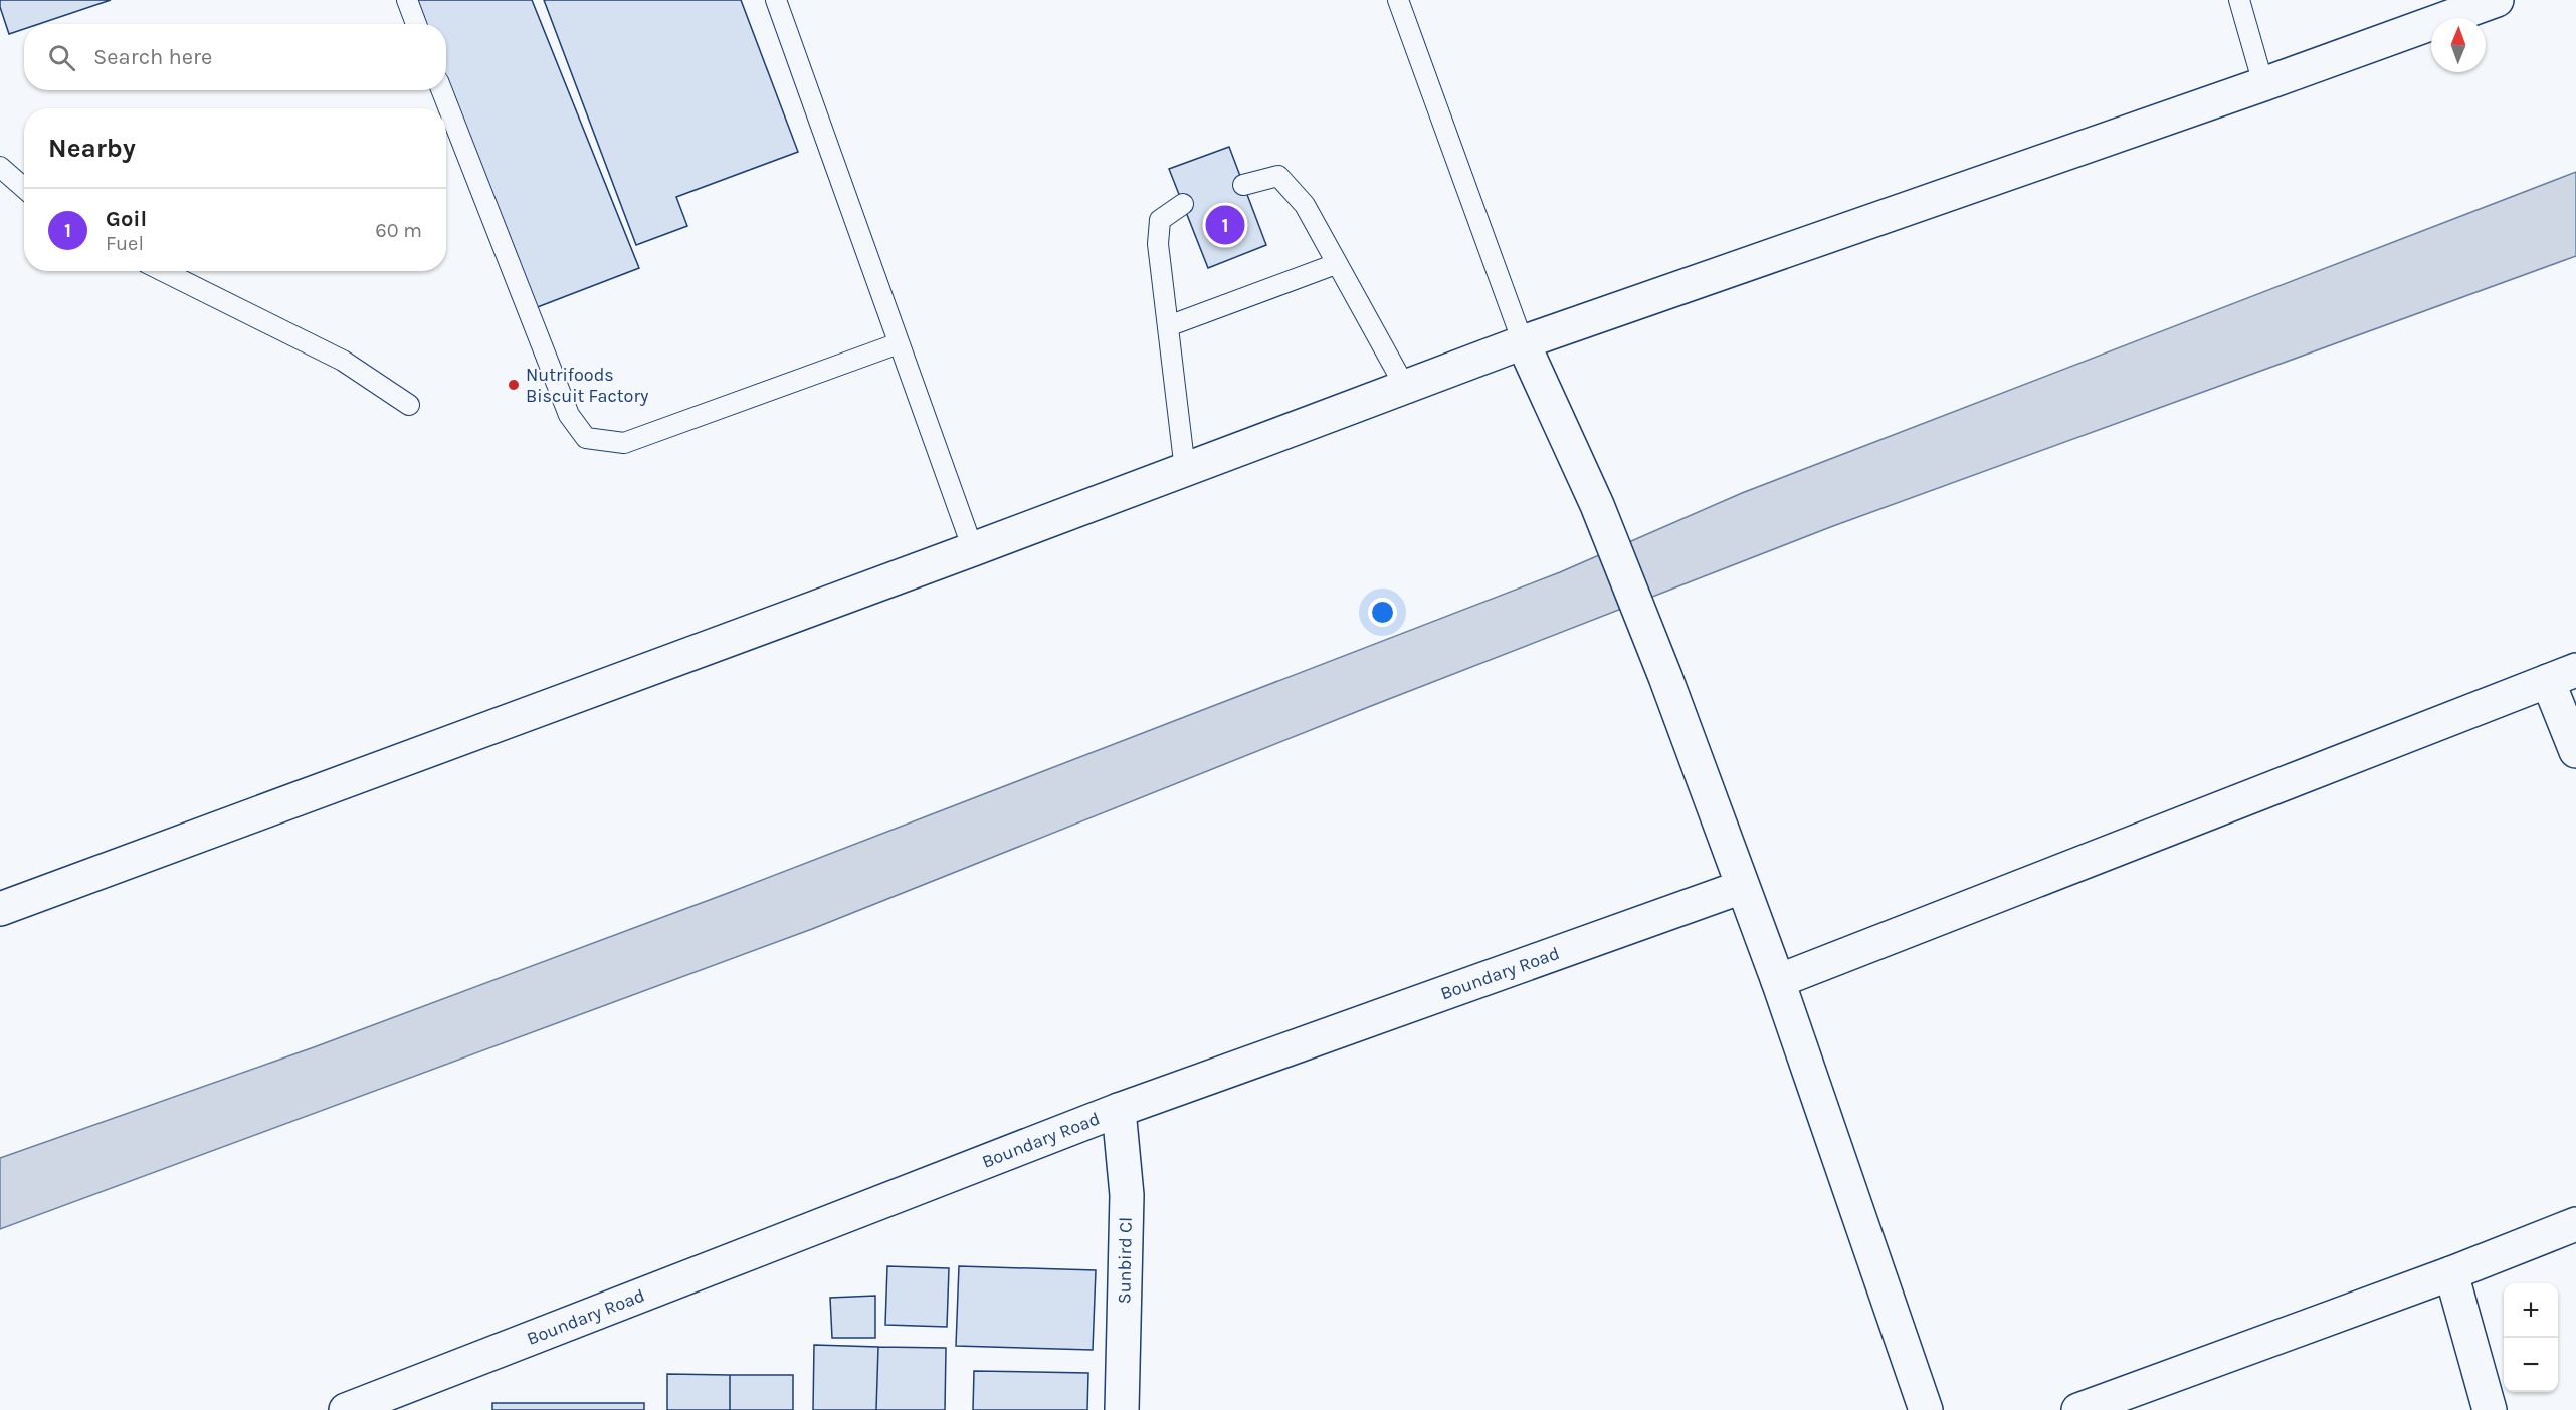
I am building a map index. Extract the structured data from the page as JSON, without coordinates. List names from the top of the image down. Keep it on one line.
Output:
{"streets":{"street":["Boundary Road","Sunbird Cl"]},"crossings":[["Boundary Road","Sunbird Cl"]],"places":["Nutrifoods Biscuit Factory"],"north":"top","page":{"search":"Search here","heading":"Nearby","list":[{"mark":"1","name":"Goil","note":"Fuel","value":"60 m"}],"pins":"1","map_buttons":["+","−"]}}
